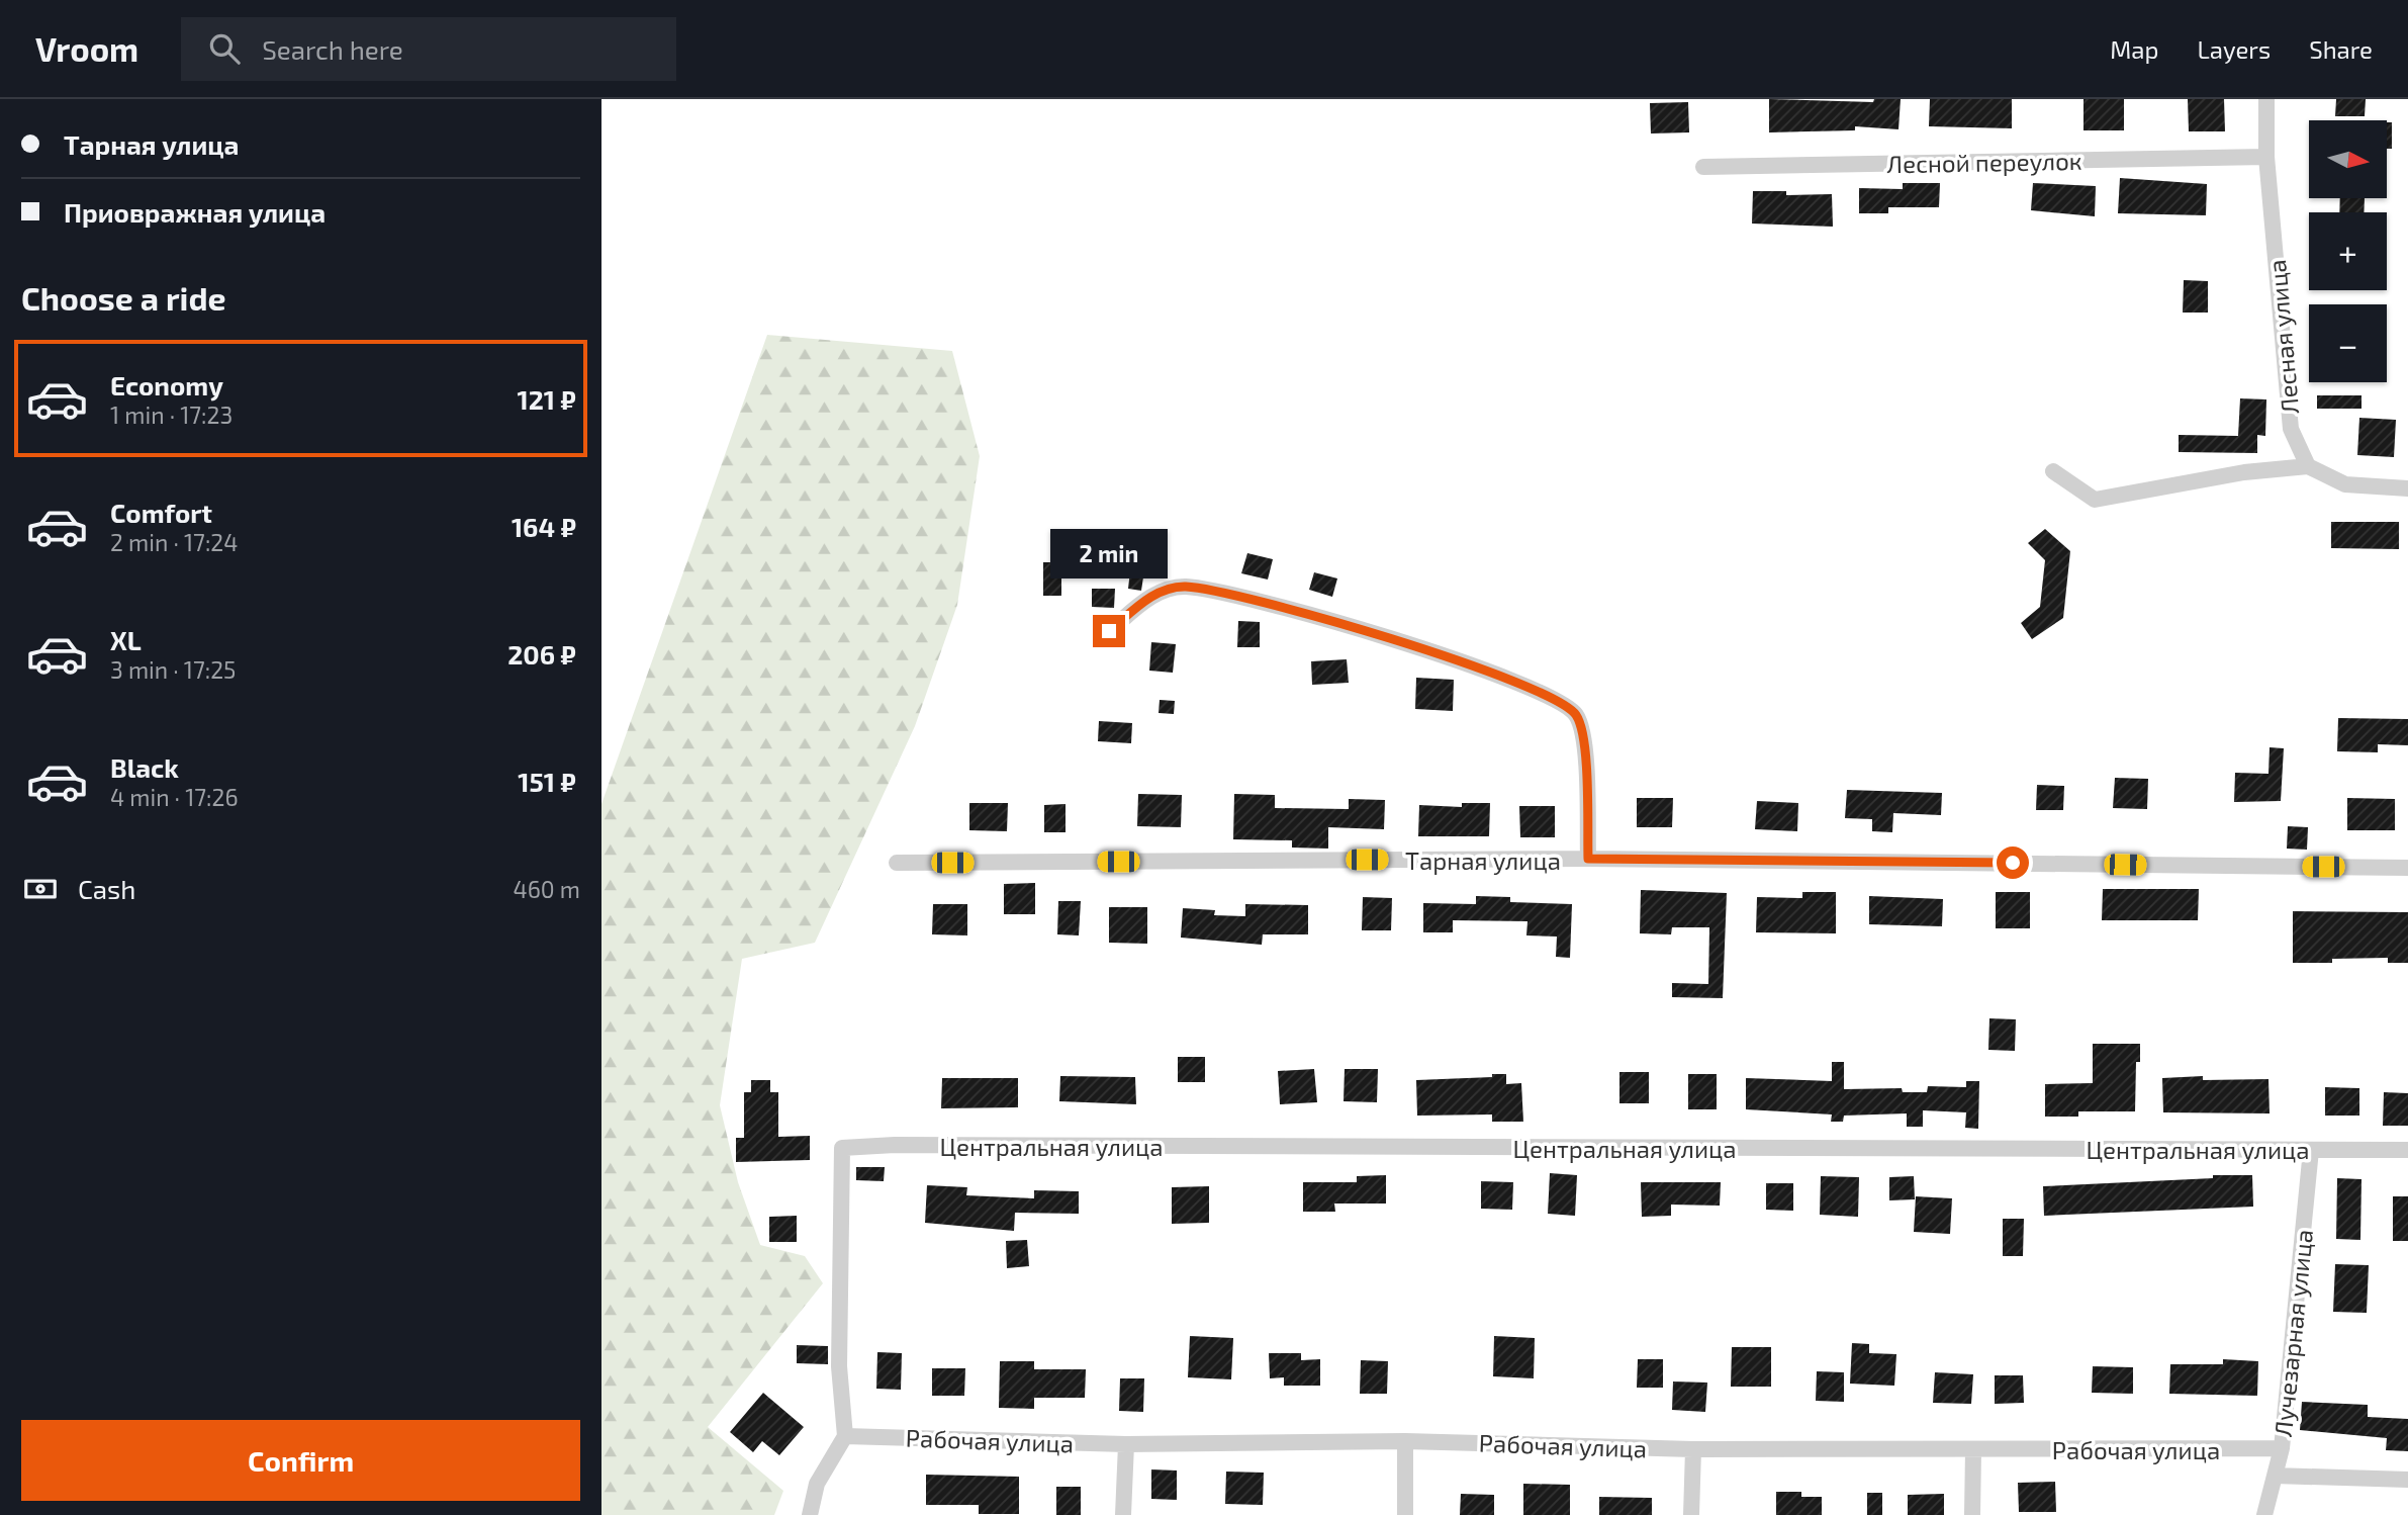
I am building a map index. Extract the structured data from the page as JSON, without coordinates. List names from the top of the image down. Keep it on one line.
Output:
{"streets":{"street":["Лесной переулок","Лесная улица","Тарная улица","Центральная улица","Лучезарная улица","Рабочая улица"]},"crossings":[["Лесной переулок","Лесная улица"],["Центральная улица","Лучезарная улица"],["Центральная улица","Рабочая улица"],["Лучезарная улица","Рабочая улица"]],"north":"right","page":{"header":"Vroom","search":"Search here","nav":["Map","Layers","Share"],"banner":["Тарная улица","Приовражная улица"],"map_buttons":["+","−"],"heading":"Choose a ride","list":[{"name":"Economy","note":"1 min · 17:23","value":"121 ₽"},{"name":"Comfort","note":"2 min · 17:24","value":"164 ₽"},{"name":"XL","note":"3 min · 17:25","value":"206 ₽"},{"name":"Black","note":"4 min · 17:26","value":"151 ₽"}],"bubble":"2 min","pay":["Cash","460 m"],"buttons":"Confirm"}}
